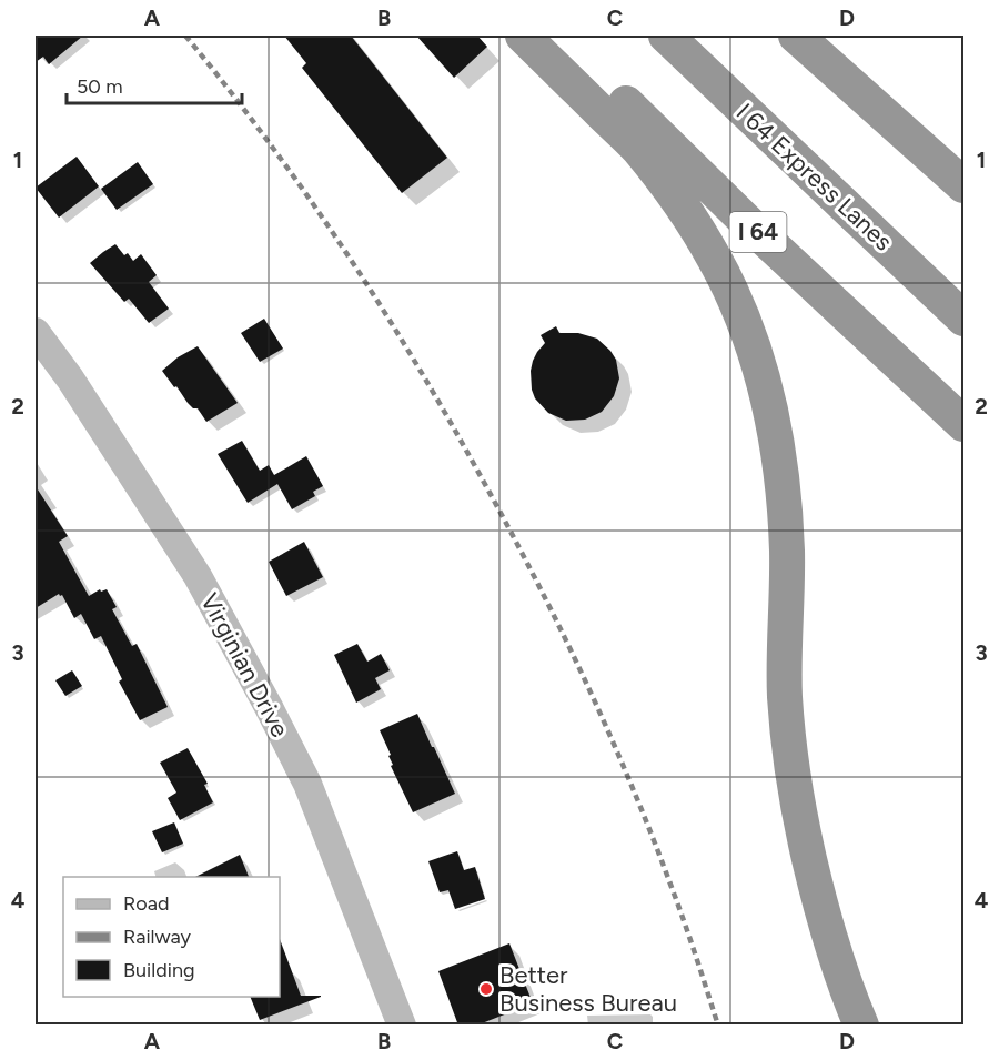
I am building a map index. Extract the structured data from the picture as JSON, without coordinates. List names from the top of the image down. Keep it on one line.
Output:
{"streets":{"highway":["I 64 Express Lanes","I 64"],"street":["Virginian Drive"]},"places":["Better Business Bureau"],"legend":["Road","Railway","Building"],"scale_bar":"50 m","grid":{"columns":["A","B","C","D"],"rows":["1","2","3","4"]}}
